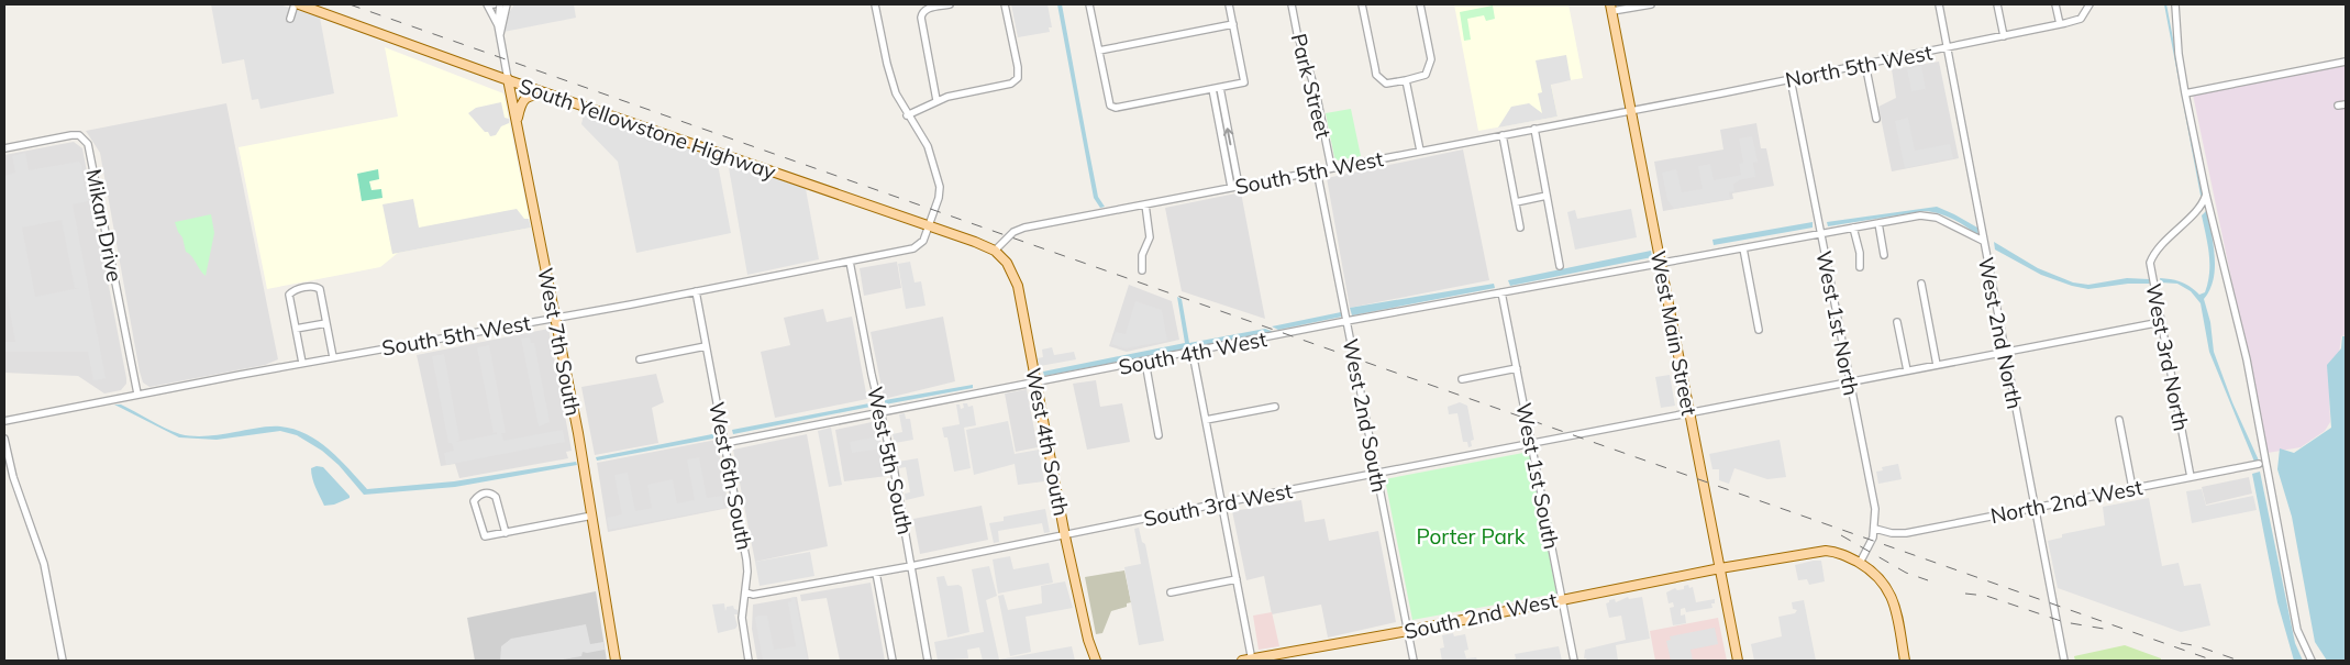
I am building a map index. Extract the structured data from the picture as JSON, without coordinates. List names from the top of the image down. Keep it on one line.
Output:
{"streets":{"main road":["South Yellowstone Highway","West Main Street","West 7th South","West 4th South","South 2nd West"],"street":["North 5th West","Park Street","South 5th West","Mikan Drive","West 1st North","West 2nd North","South 4th West","West 3rd North","West 2nd South","West 5th South","West 6th South","West 1st South","North 2nd West","South 3rd West"]},"crossings":[["North 5th West","South 5th West"],["North 5th West","West 1st North"],["North 5th West","West Main Street"],["North 5th West","West 2nd North"],["Park Street","South 5th West"],["South Yellowstone Highway","South 5th West"],["South Yellowstone Highway","West 7th South"],["South Yellowstone Highway","West 4th South"],["South 5th West","Mikan Drive"],["South 5th West","West Main Street"],["South 5th West","West 7th South"],["South 5th West","West 2nd South"],["South 5th West","West 4th South"],["South 5th West","West 5th South"],["South 5th West","West 6th South"],["West 1st North","South 4th West"],["West 1st North","North 2nd West"],["West 1st North","South 3rd West"],["West Main Street","South 4th West"],["West Main Street","South 3rd West"],["West Main Street","South 2nd West"],["West 2nd North","South 4th West"],["West 2nd North","North 2nd West"],["West 2nd North","South 3rd West"],["South 4th West","West 2nd South"],["South 4th West","West 4th South"],["South 4th West","West 5th South"],["South 4th West","West 6th South"],["South 4th West","West 1st South"],["West 3rd North","North 2nd West"],["West 3rd North","South 3rd West"],["West 2nd South","South 3rd West"],["West 2nd South","South 2nd West"],["West 4th South","South 3rd West"],["West 5th South","South 3rd West"],["West 6th South","South 3rd West"],["West 1st South","South 3rd West"],["West 1st South","South 2nd West"]],"parks":["Porter Park"]}
